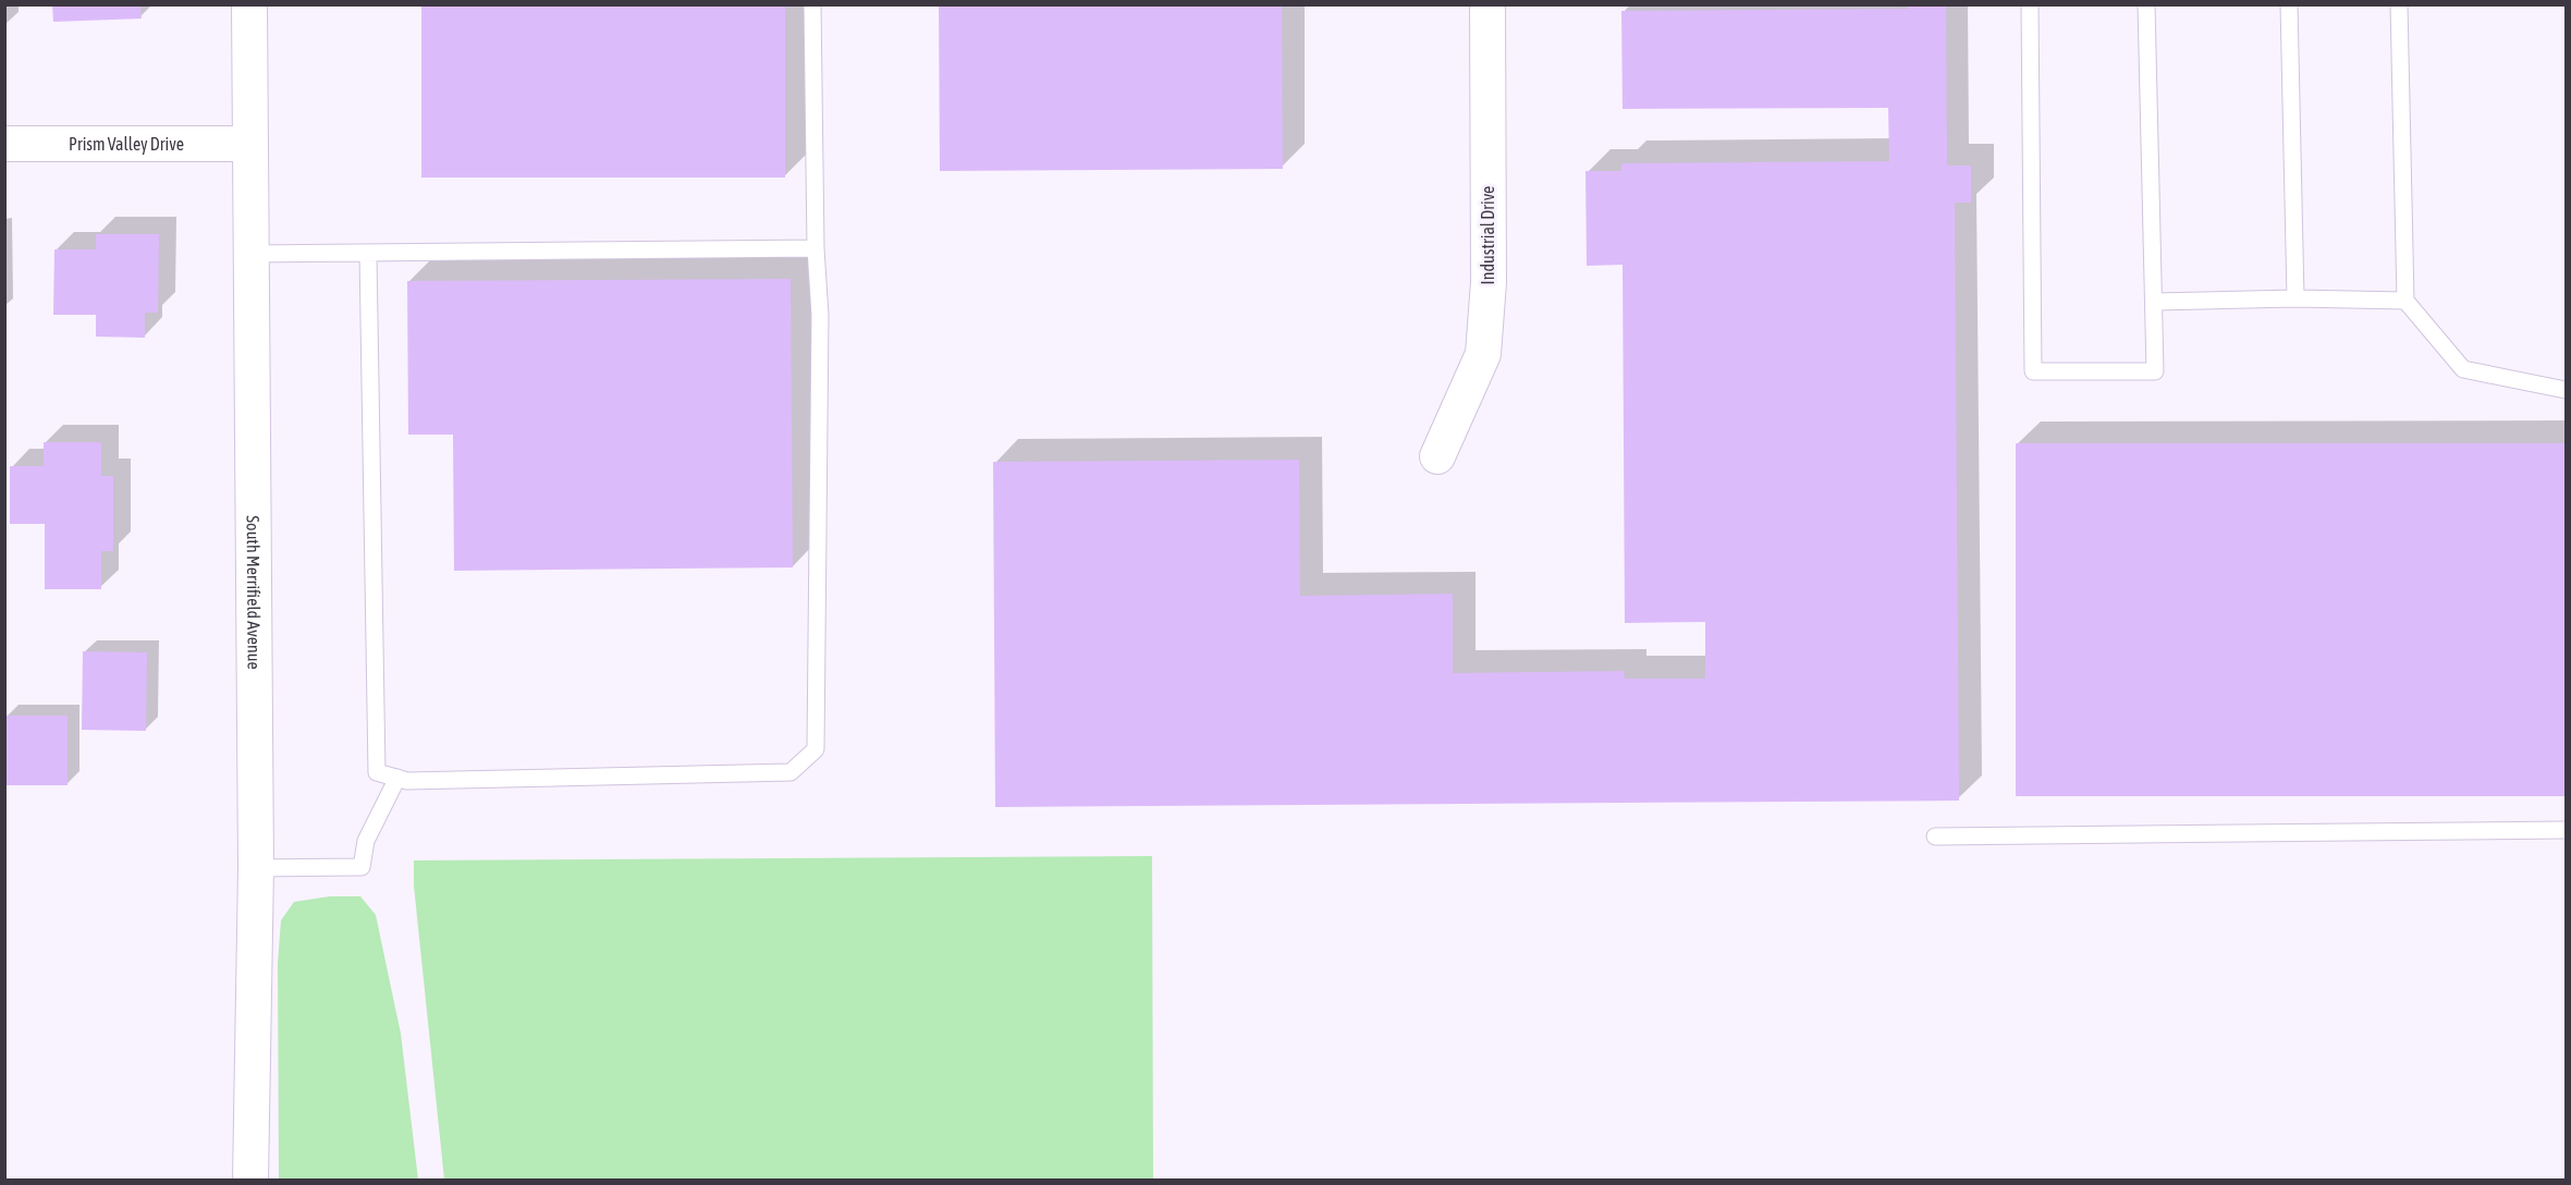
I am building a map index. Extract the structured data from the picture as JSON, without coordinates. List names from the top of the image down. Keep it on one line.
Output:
{"streets":{"street":["Prism Valley Drive","Industrial Drive","South Merrifield Avenue"]},"crossings":[["Prism Valley Drive","South Merrifield Avenue"]]}
